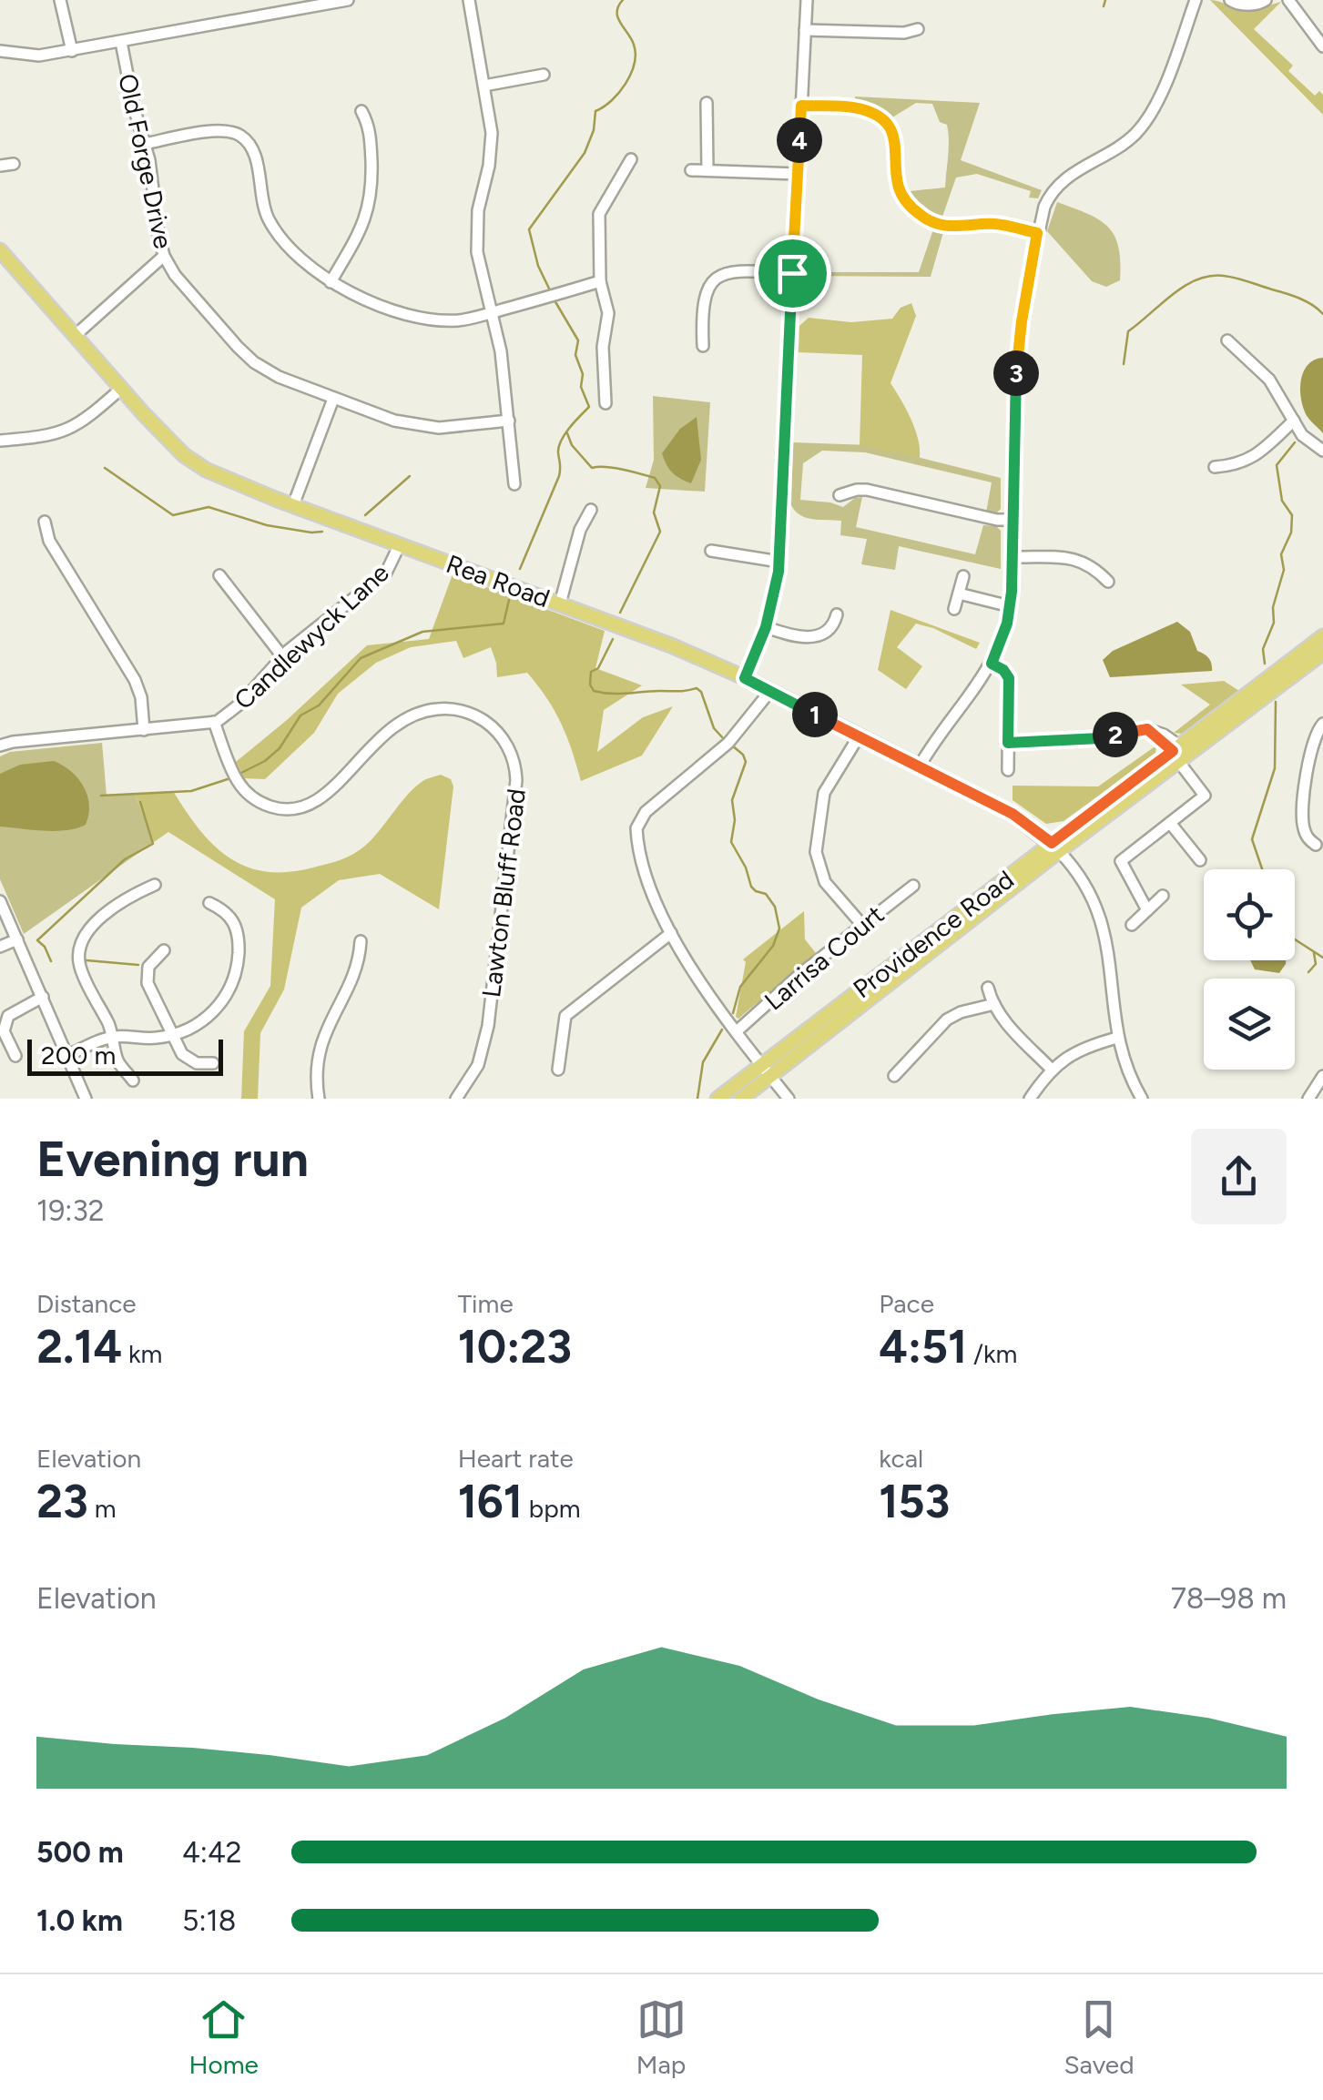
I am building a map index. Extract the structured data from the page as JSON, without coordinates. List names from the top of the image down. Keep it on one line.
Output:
{"streets":{"main road":["Rea Road","Providence Road"],"street":["Old Forge Drive","Candlewyck Lane","Lawton Bluff Road","Larrisa Court"]},"crossings":[["Rea Road","Candlewyck Lane"],["Rea Road","Providence Road"],["Candlewyck Lane","Lawton Bluff Road"]],"scale_bar":"200 m","page":{"pins":["4","3","1","2"],"scale":"200 m","heading":["Evening run","19:32"],"stats":[["Distance","2.14 km"],["Time","10:23"],["Pace","4:51 /km"],["Elevation","23 m"],["Heart rate","161 bpm"],["kcal","153"]],"chart":["Elevation","78–98 m"],"list":[{"name":"500 m","note":"4:42"},{"name":"1.0 km","note":"5:18"}],"tabs":["Home","Map","Saved"]}}
